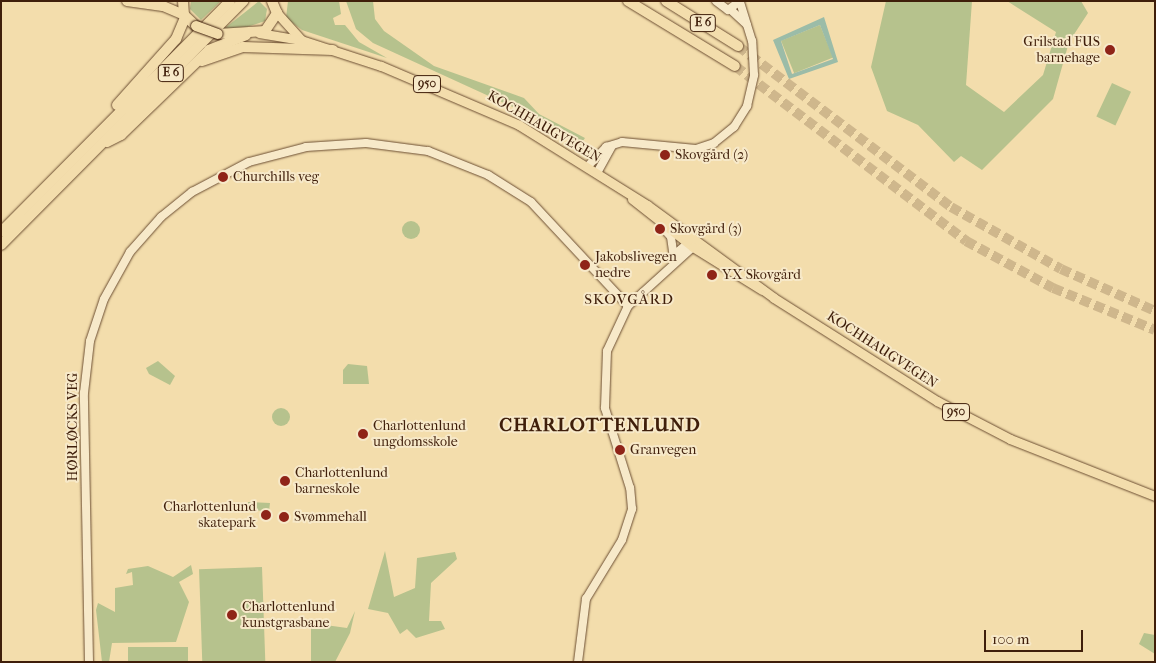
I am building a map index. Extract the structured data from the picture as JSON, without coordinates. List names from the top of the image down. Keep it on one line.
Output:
{"streets":{"highway":["E 6"],"main road":["950","KOCHHAUGVEGEN"],"street":["HØRLØCKS VEG"]},"crossings":[["E 6","KOCHHAUGVEGEN"]],"districts":["SKOVGÅRD","CHARLOTTENLUND"],"places":["Grilstad FUS barnehage","Skovgård (2)","Churchills veg","Skovgård (3)","Jakobslivegen nedre","YX Skovgård","Charlottenlund ungdomsskole","Granvegen","Charlottenlund barneskole","Charlottenlund skatepark","Svømmehall","Charlottenlund kunstgrasbane"],"scale_bar":"100 m"}
